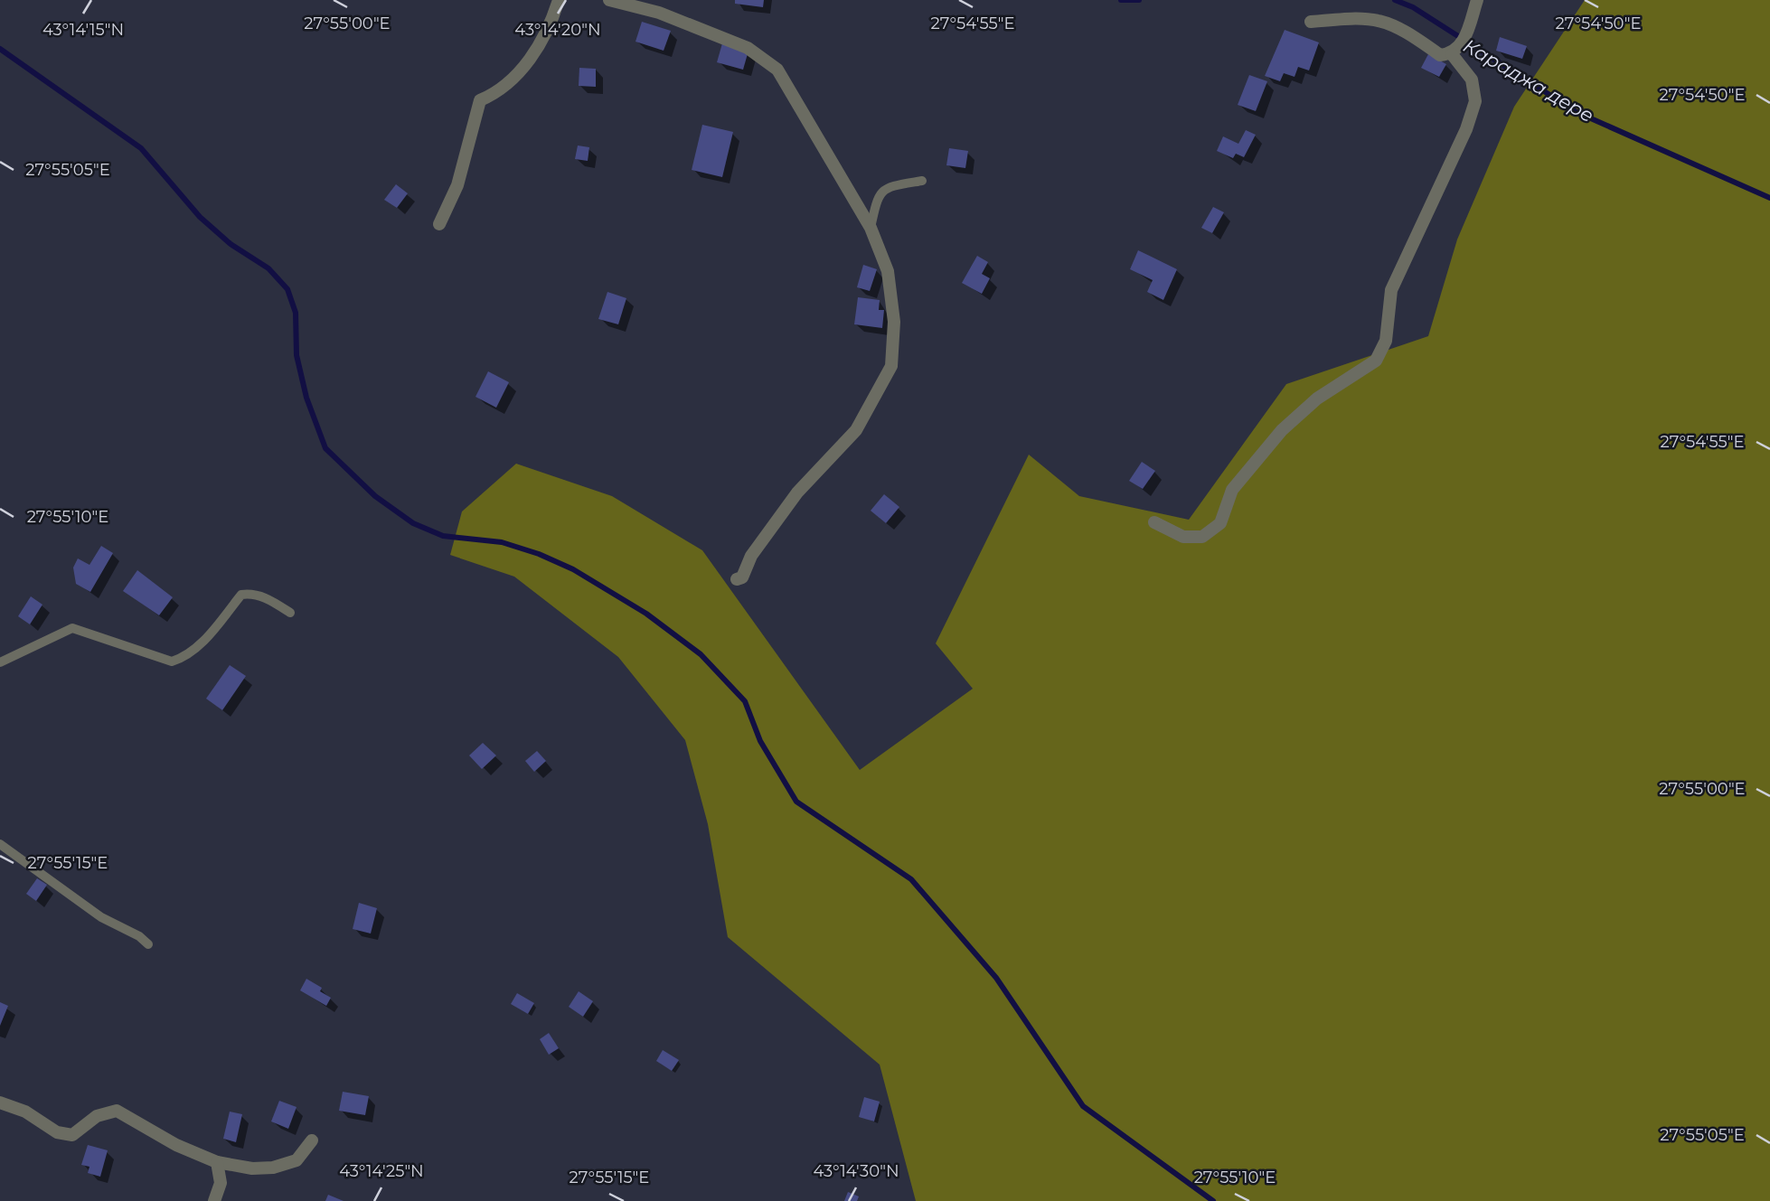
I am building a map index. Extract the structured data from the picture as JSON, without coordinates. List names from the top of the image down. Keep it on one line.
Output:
{"water":["Караджа дере"],"coordinates":["27°55'00\"E","27°54'55\"E","27°54'50\"E","43°14'15\"N","43°14'20\"N","27°55'05\"E","27°55'10\"E","27°55'15\"E","43°14'25\"N","43°14'30\"N"]}
